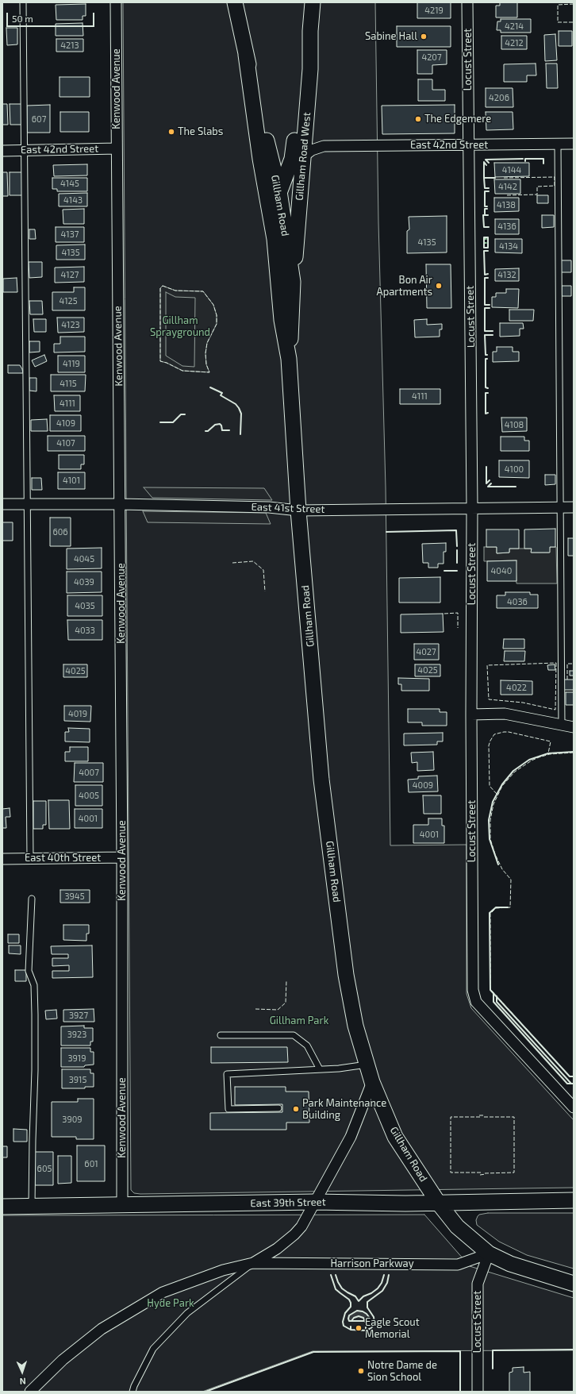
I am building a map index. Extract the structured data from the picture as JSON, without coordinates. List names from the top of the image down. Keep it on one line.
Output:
{"streets":{"main road":["Gillham Road West","Gillham Road","East 39th Street"],"street":["Locust Street","Kenwood Avenue","East 42nd Street","East 41st Street","East 40th Street","Harrison Parkway"]},"crossings":[["Locust Street","East 42nd Street"],["Locust Street","Gillham Road"],["Locust Street","East 41st Street"],["Locust Street","Harrison Parkway"],["Kenwood Avenue","East 42nd Street"],["Kenwood Avenue","East 41st Street"],["Kenwood Avenue","East 40th Street"],["Kenwood Avenue","East 39th Street"],["East 42nd Street","Gillham Road West"],["Gillham Road West","Gillham Road"],["Gillham Road","East 41st Street"],["Gillham Road","East 39th Street"],["Gillham Road","Harrison Parkway"],["East 39th Street","Harrison Parkway"]],"parks":["Gillham Sprayground","Gillham Park","Hyde Park"],"places":["Sabine Hall","The Edgemere","The Slabs","Bon Air Apartments","Park Maintenance Building","Eagle Scout Memorial","Notre Dame de Sion School"],"house_numbers":["4219","4214","4212","4213","4207","4206","607","4144","4145","4142","4143","4138","4136","4137","4135","4134","4135","4127","4132","4125","4123","4119","4115","4111","4111","4109","4108","4107","4100","4101","606","4045","4040","4039","4036","4035","4033","4027","4025","4025","4022","4019","4007","4009","4005","4001","4001","3945","3927","3923","3919","3915","3909","601","605"],"scale_bar":"50 m","north":"bottom"}
